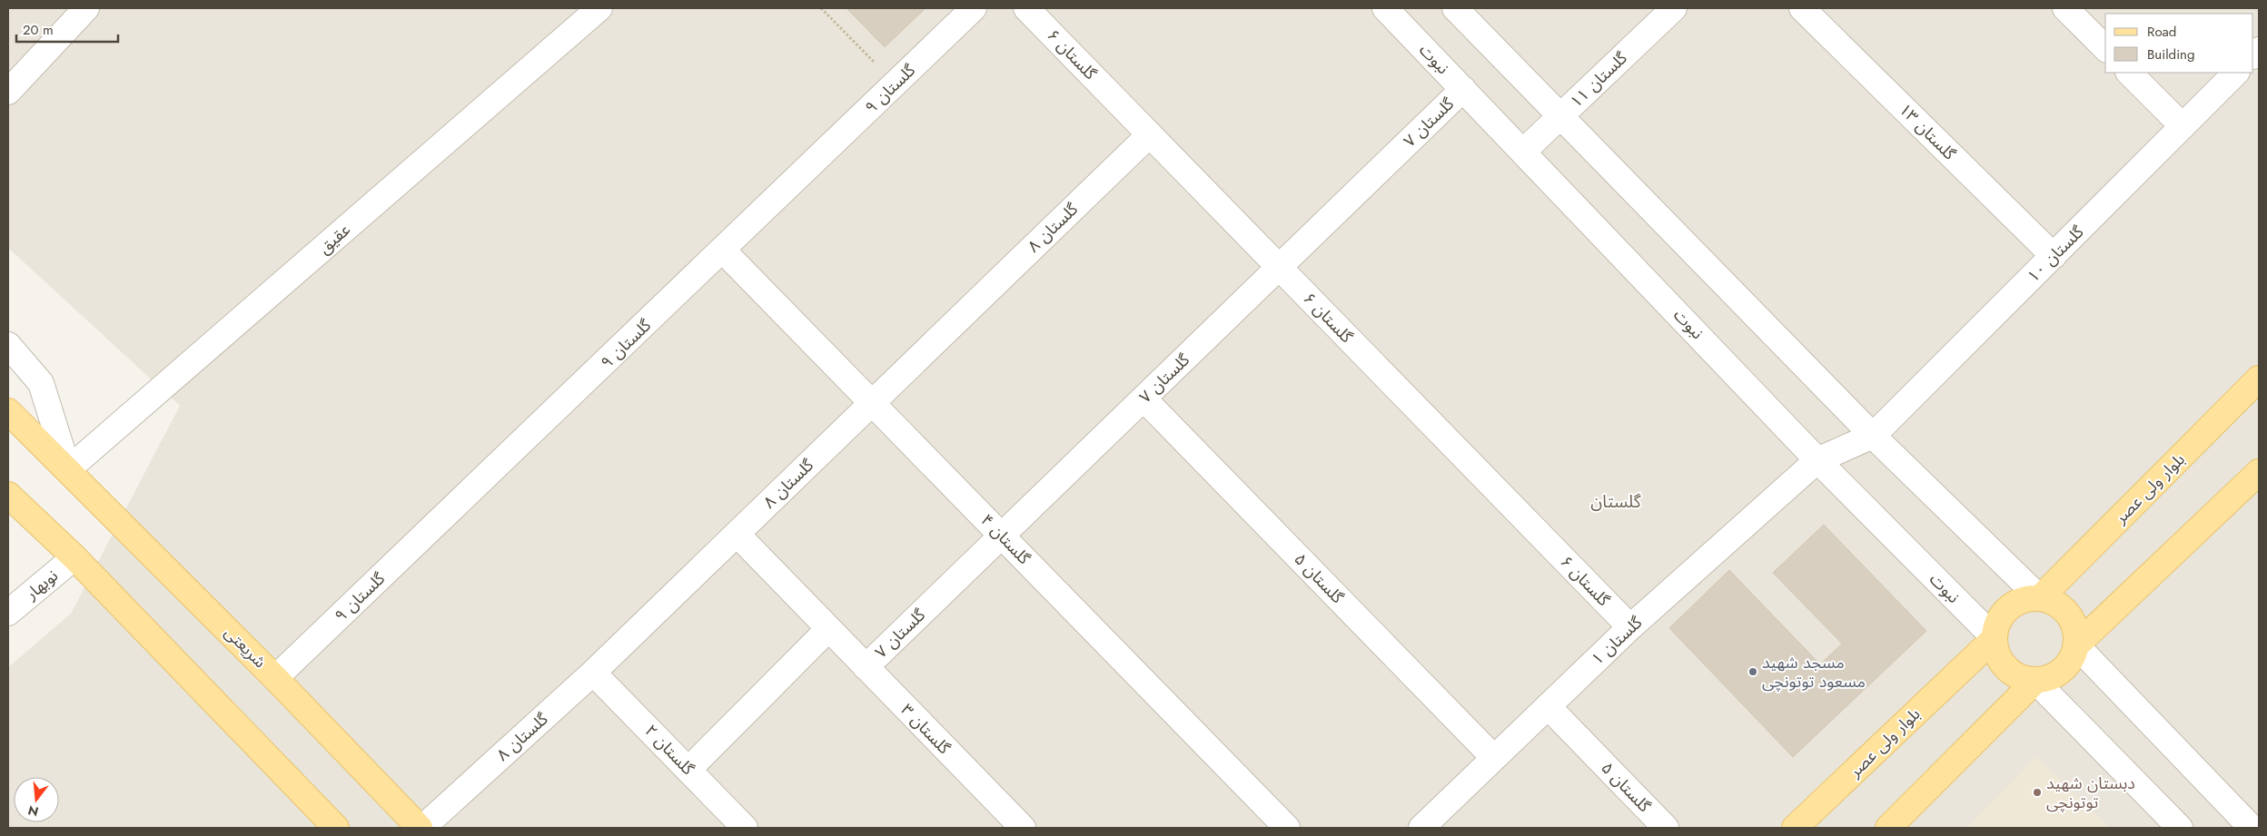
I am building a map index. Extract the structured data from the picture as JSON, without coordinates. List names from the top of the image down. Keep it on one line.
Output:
{"streets":{"main road":["بلوار ولی عصر","شریعتی"],"street":["گلستان ۶","نبوت","گلستان ۱۱","گلستان ۹","گلستان ۷","گلستان ۱۳","گلستان ۸","عقیق","گلستان ۱۰","گلستان ۴","گلستان ۵","نوبهار","گلستان ۱","گلستان ۳","گلستان ۲"]},"crossings":[["گلستان ۶","گلستان ۷"],["گلستان ۶","گلستان ۸"],["گلستان ۶","گلستان ۱"],["نبوت","گلستان ۱۱"],["نبوت","گلستان ۷"],["نبوت","بلوار ولی عصر"],["نبوت","گلستان ۱"],["گلستان ۹","گلستان ۴"],["گلستان ۹","شریعتی"],["گلستان ۷","گلستان ۴"],["گلستان ۷","گلستان ۵"],["گلستان ۷","گلستان ۳"],["گلستان ۱۳","گلستان ۱۰"],["گلستان ۸","گلستان ۴"],["گلستان ۸","شریعتی"],["گلستان ۸","گلستان ۳"],["گلستان ۸","گلستان ۲"],["عقیق","شریعتی"],["گلستان ۱۰","گلستان ۱"],["گلستان ۵","گلستان ۱"]],"districts":["گلستان"],"places":["مسجد شهید مسعود توتونچی","دبستان شهید توتونچی"],"legend":["Road","Building"],"scale_bar":"20 m","north":"bottom"}
